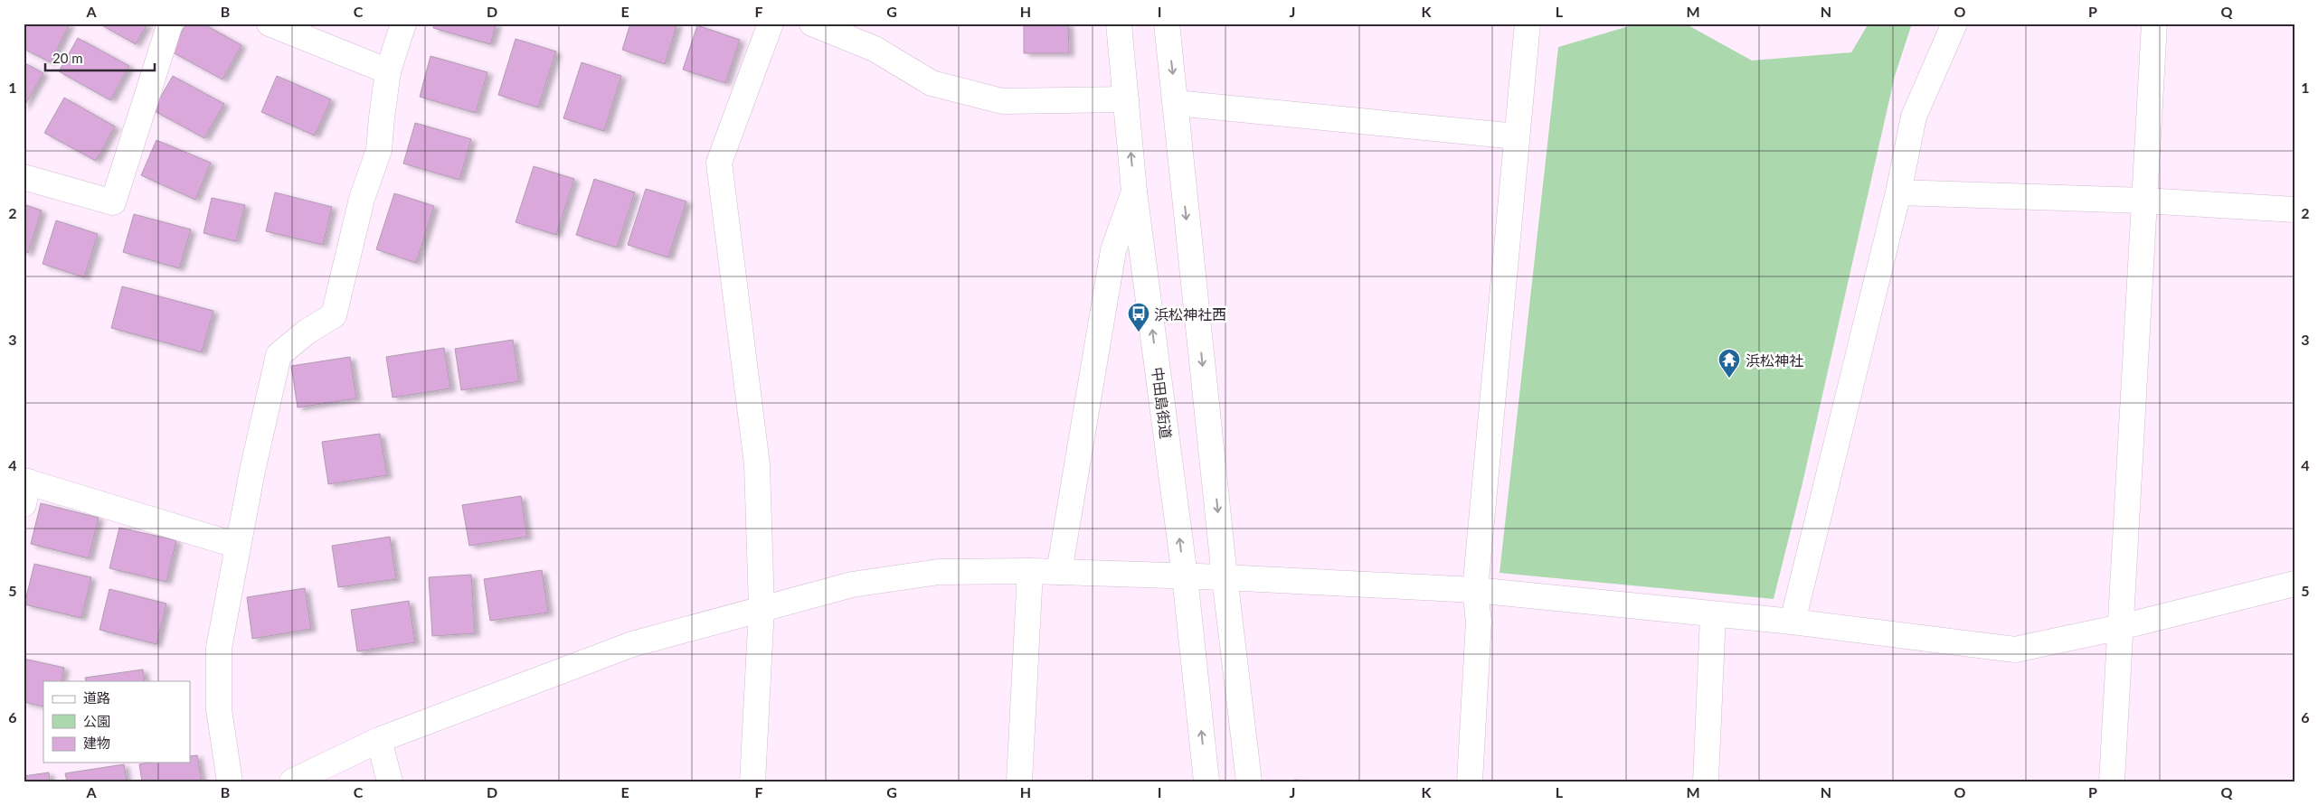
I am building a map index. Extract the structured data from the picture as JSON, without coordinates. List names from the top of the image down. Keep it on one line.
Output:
{"streets":{"street":["中田島街道"]},"places":{"bus stop":["浜松神社西"],"temple":["浜松神社"]},"legend":["道路","公園","建物"],"scale_bar":"20 m","grid":{"columns":["A","B","C","D","E","F","G","H","I","J","K","L","M","N","O","P","Q"],"rows":["1","2","3","4","5","6"]}}
